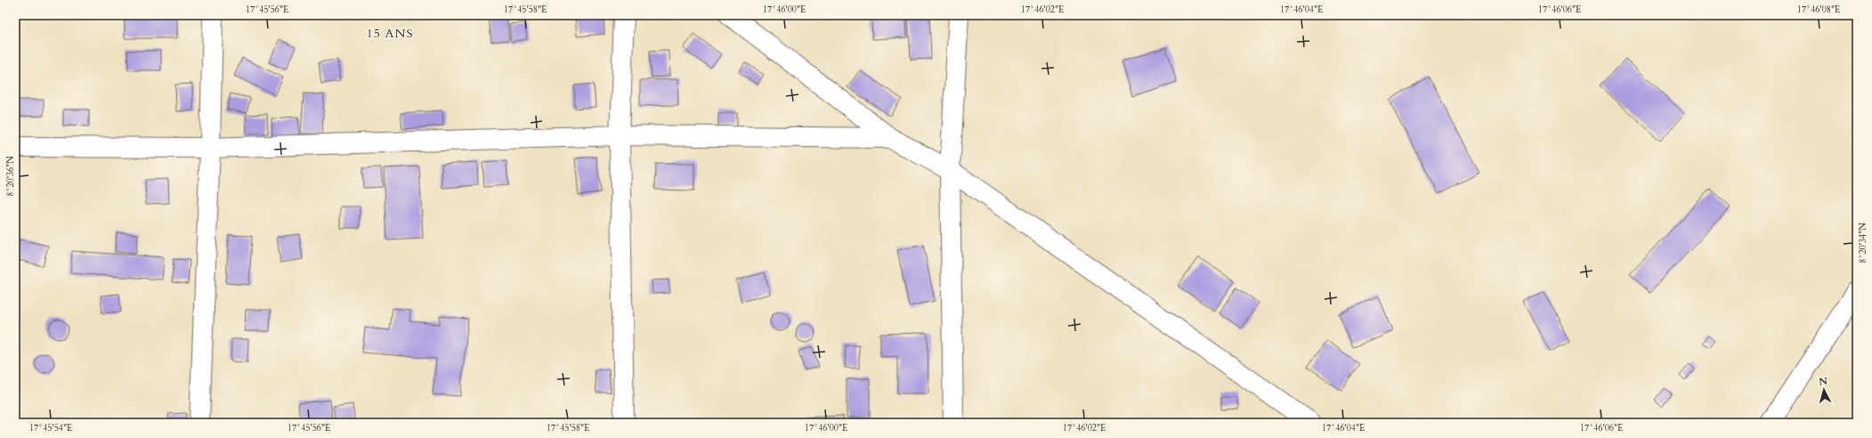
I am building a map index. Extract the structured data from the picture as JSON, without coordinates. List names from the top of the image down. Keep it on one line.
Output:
{"districts":["15 ANS"],"north":"top","coordinates":["17°45'56\"E","17°45'58\"E","17°46'00\"E","17°46'02\"E","17°46'04\"E","17°46'06\"E","17°46'08\"E","8°20'36\"N","8°20'34\"N","17°45'54\"E"]}
